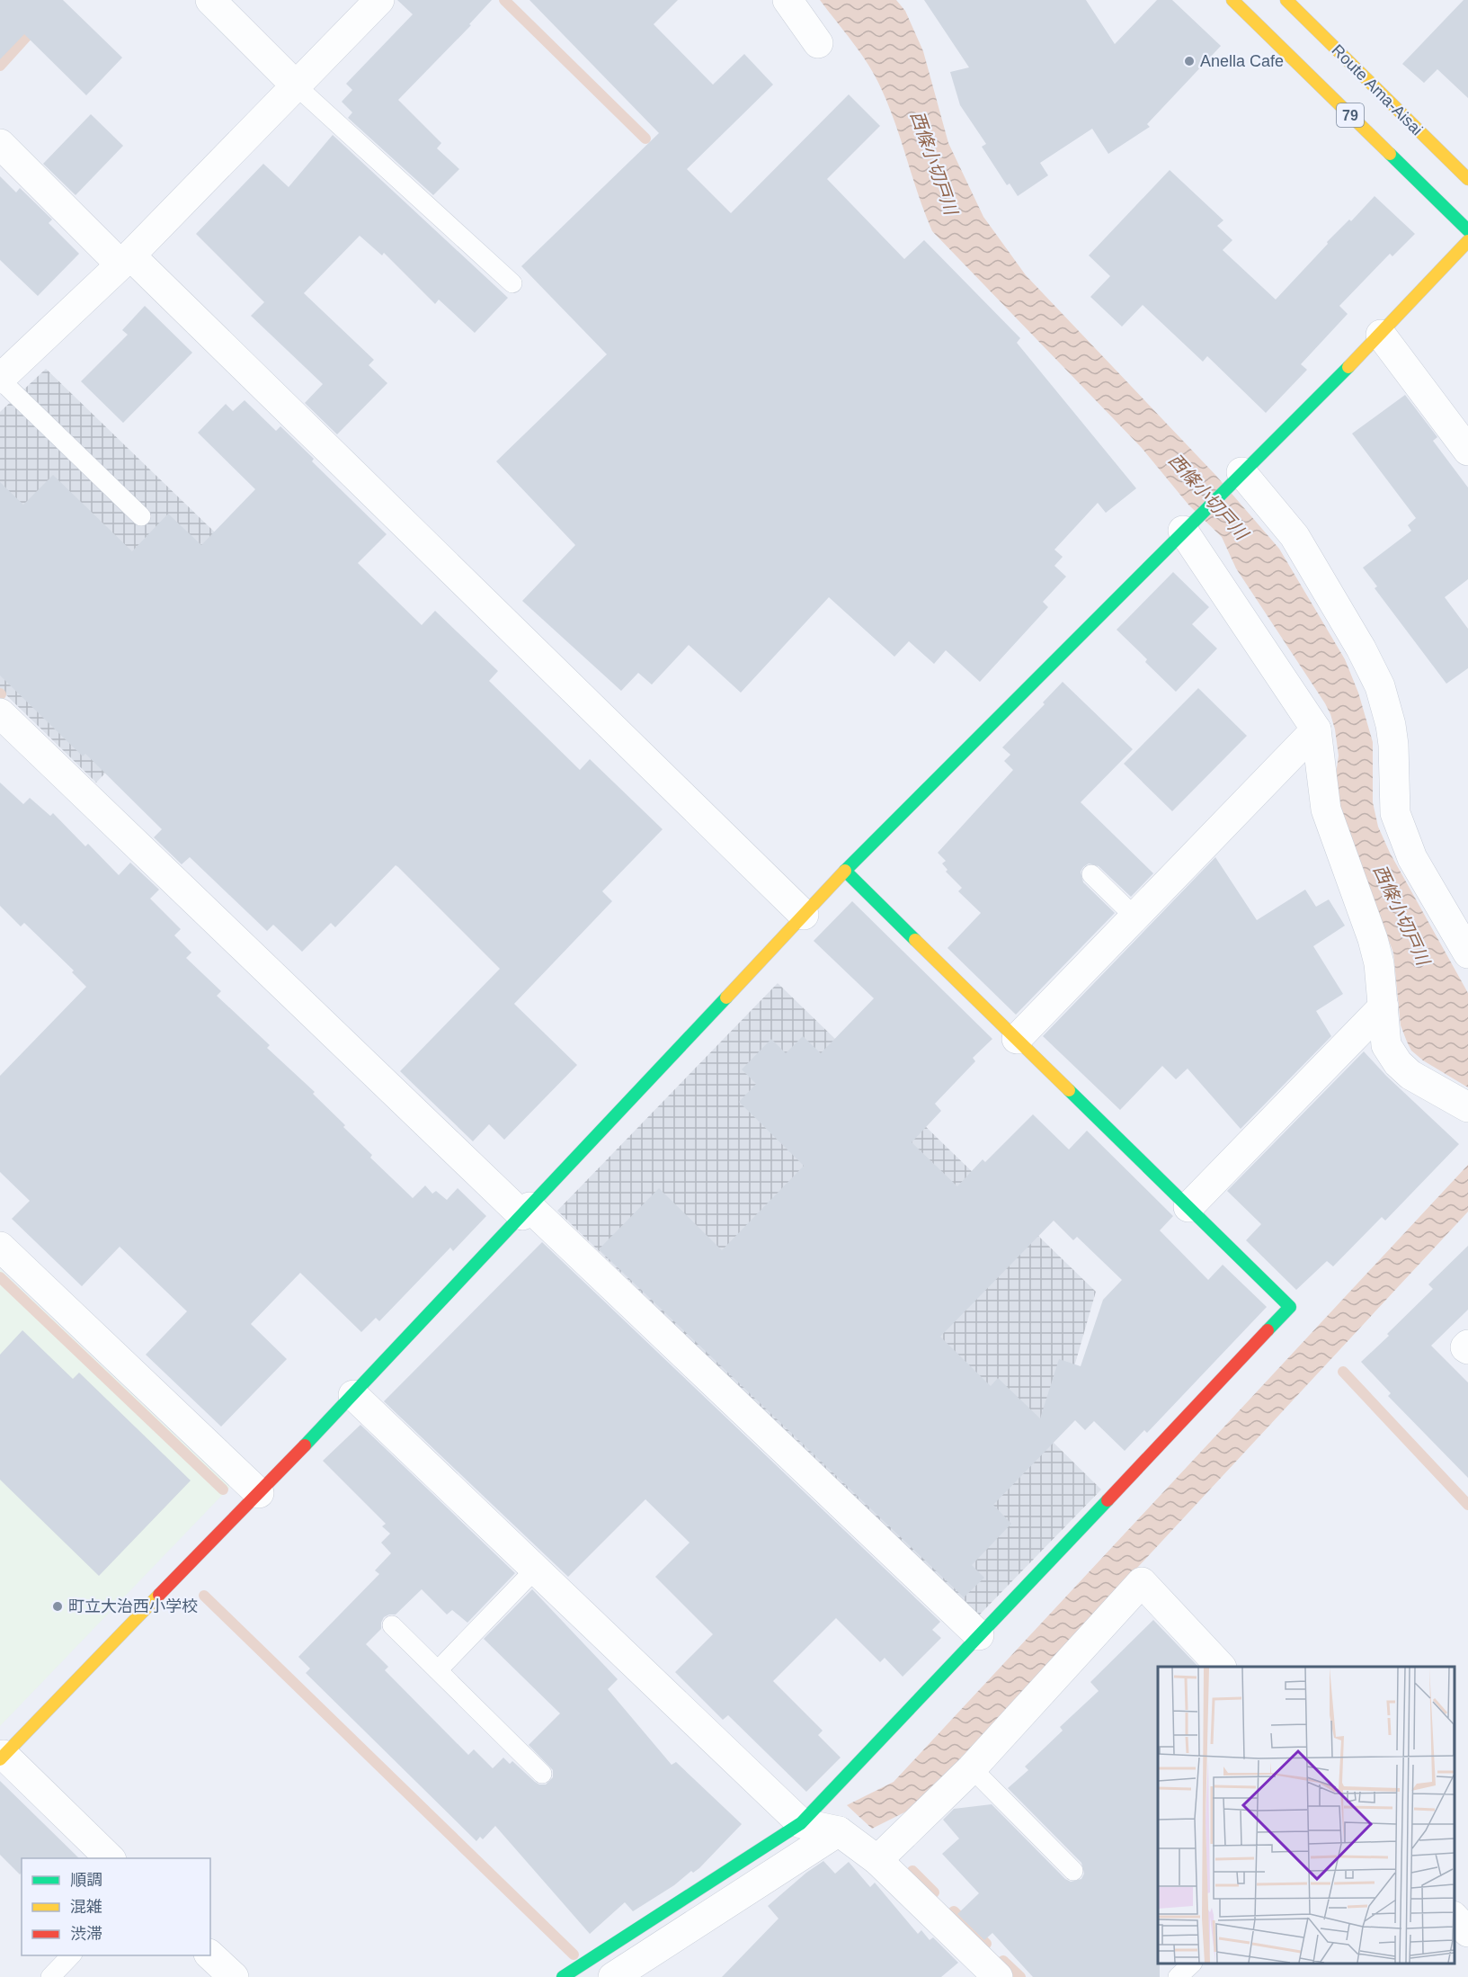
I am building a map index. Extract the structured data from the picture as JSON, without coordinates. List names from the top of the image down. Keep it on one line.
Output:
{"streets":{"street":["Route Ama-Aisai","79"]},"water":["西條小切戸川"],"places":["Anella Cafe","町立大治西小学校"],"legend":["順調","混雑","渋滞"]}
